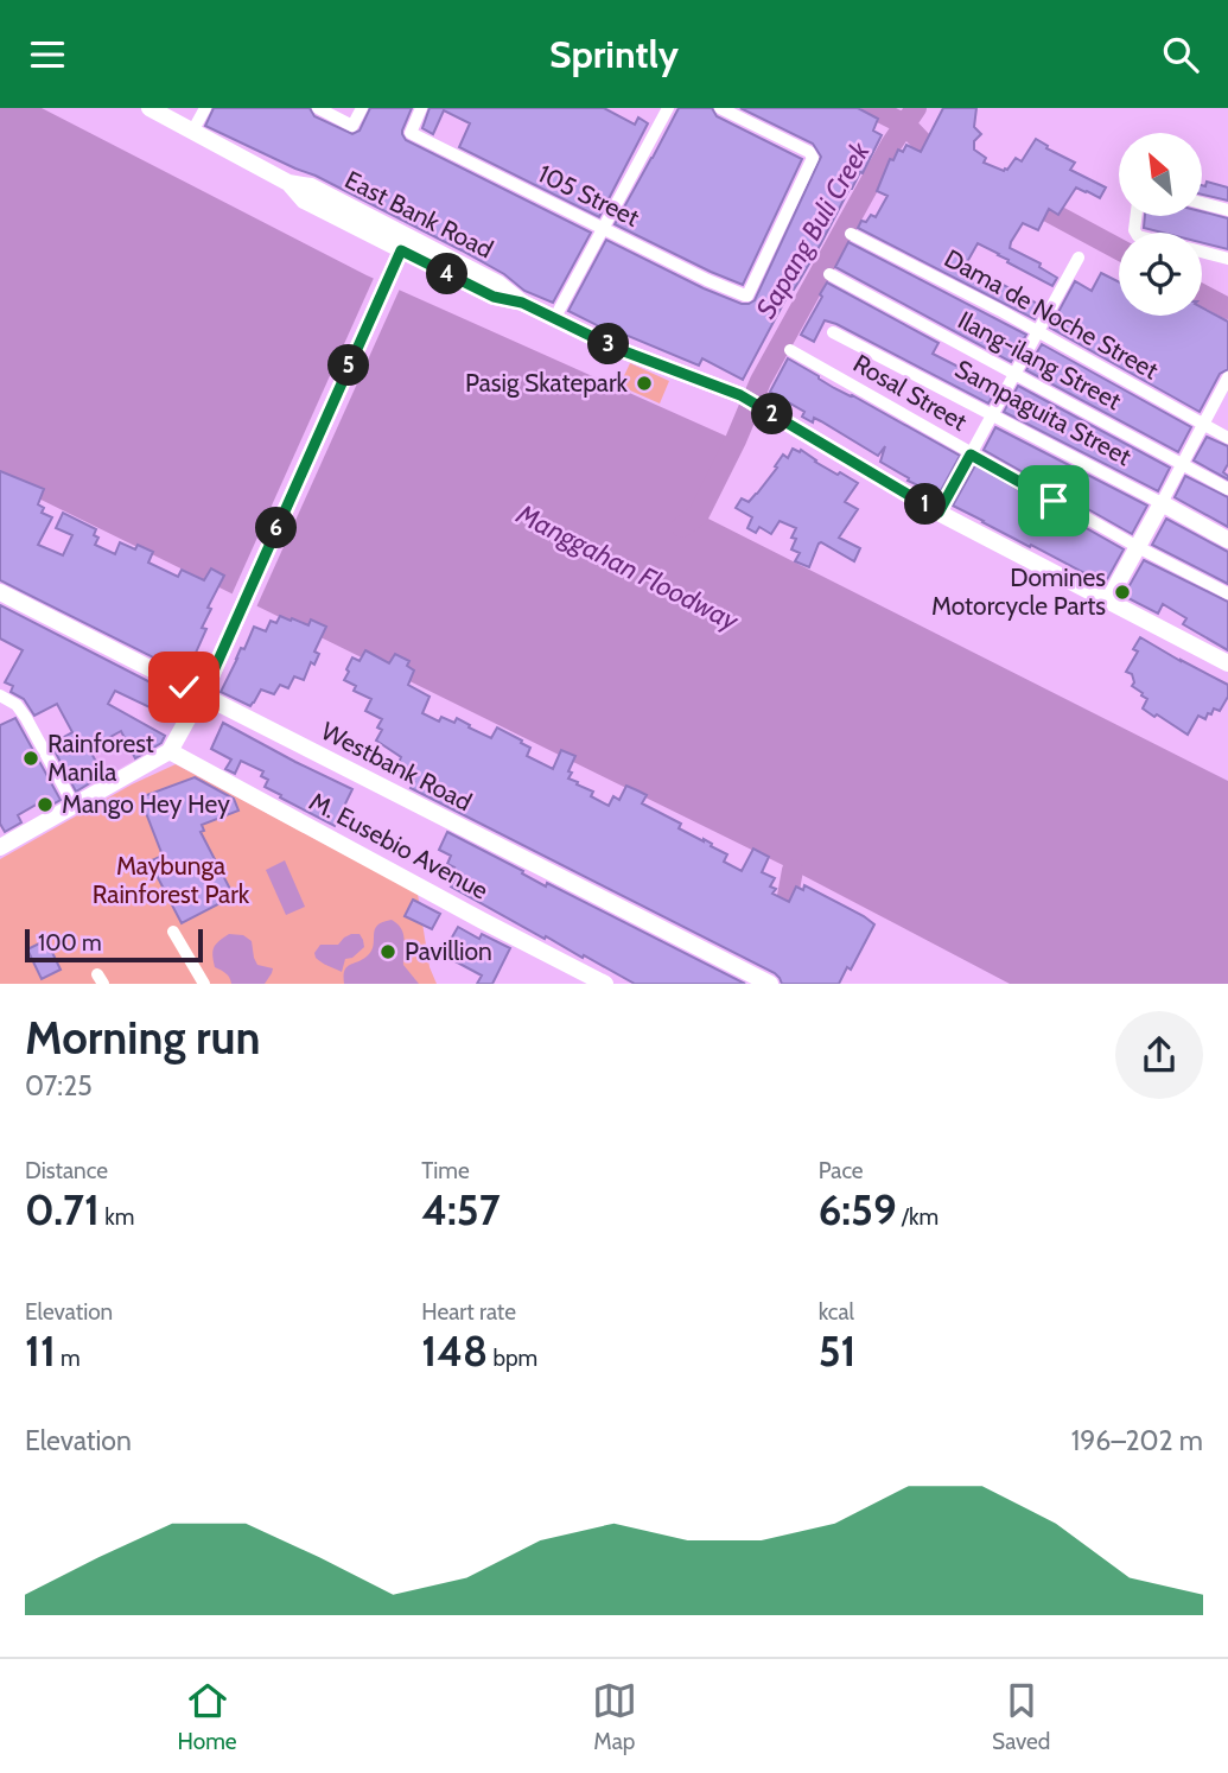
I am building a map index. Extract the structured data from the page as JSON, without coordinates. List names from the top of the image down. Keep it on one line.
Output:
{"streets":{"main road":["East Bank Road","Sampaguita Street","Westbank Road","M. Eusebio Avenue"],"street":["105 Street","Dama de Noche Street","Ilang-ilang Street","Rosal Street"]},"water":["Sapang Buli Creek","Manggahan Floodway"],"parks":["Maybunga Rainforest Park"],"places":["Pasig Skatepark","Domines Motorcycle Parts","Rainforest Manila","Mango Hey Hey","Pavillion"],"scale_bar":"100 m","north":"top left","page":{"header":"Sprintly","pins":["4","3","5","2","1","6"],"scale":"100 m","heading":["Morning run","07:25"],"stats":[["Distance","0.71 km"],["Time","4:57"],["Pace","6:59 /km"],["Elevation","11 m"],["Heart rate","148 bpm"],["kcal","51"]],"chart":["Elevation","196–202 m"],"tabs":["Home","Map","Saved"]}}
